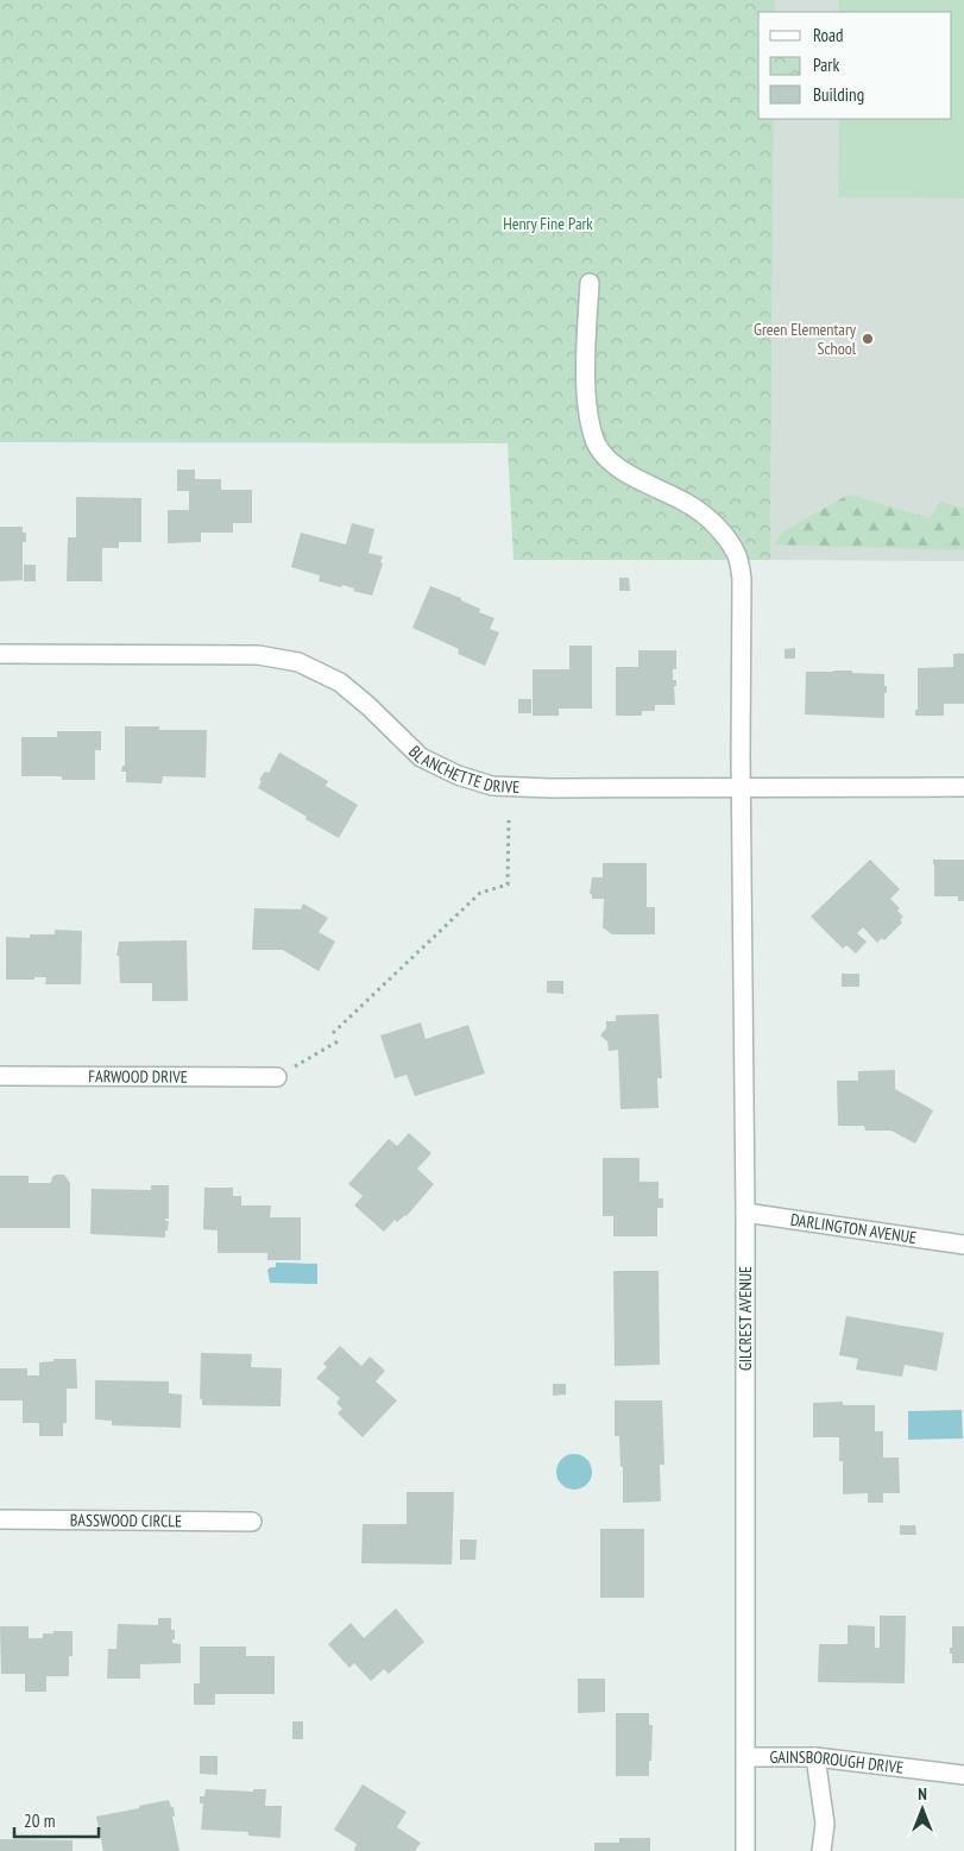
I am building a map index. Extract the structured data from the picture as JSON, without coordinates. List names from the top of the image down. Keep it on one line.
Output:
{"streets":{"street":["BLANCHETTE DRIVE","FARWOOD DRIVE","DARLINGTON AVENUE","GILCREST AVENUE","BASSWOOD CIRCLE","GAINSBOROUGH DRIVE"]},"crossings":[["BLANCHETTE DRIVE","GILCREST AVENUE"],["DARLINGTON AVENUE","GILCREST AVENUE"],["GILCREST AVENUE","GAINSBOROUGH DRIVE"]],"parks":["Henry Fine Park"],"places":["Green Elementary School"],"legend":["Road","Park","Building"],"scale_bar":"20 m","north":"top"}
